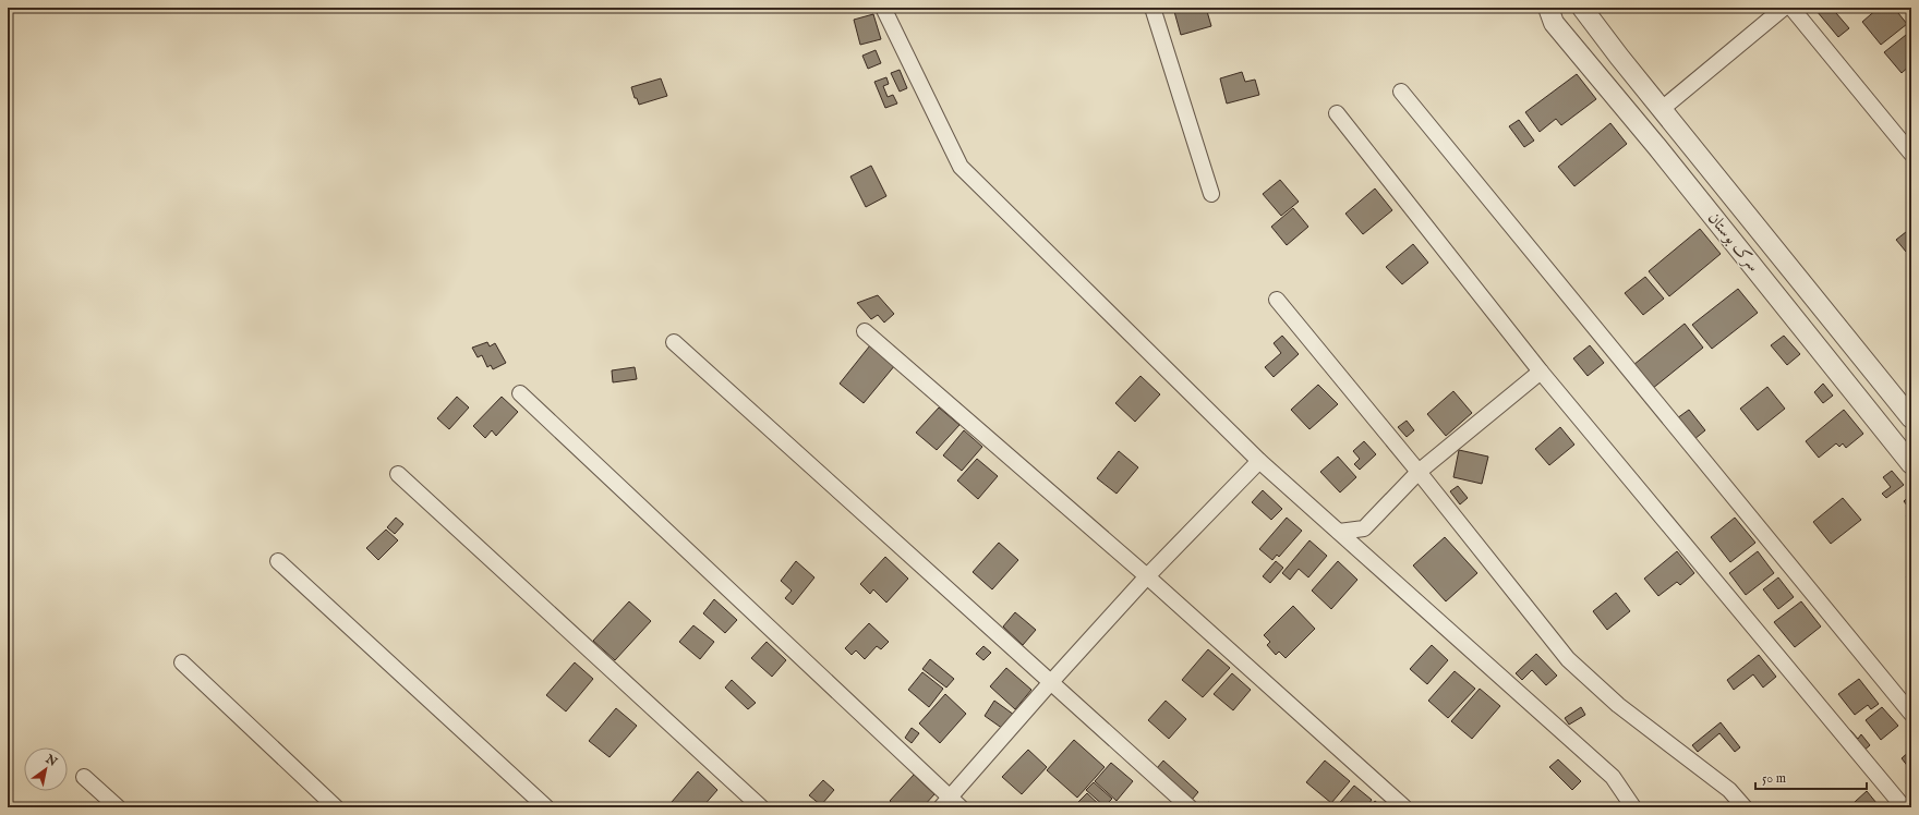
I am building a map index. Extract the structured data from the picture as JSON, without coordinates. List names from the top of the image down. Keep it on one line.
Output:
{"streets":{"street":["سرک بوستان"]},"scale_bar":"50 m","north":"top right"}
